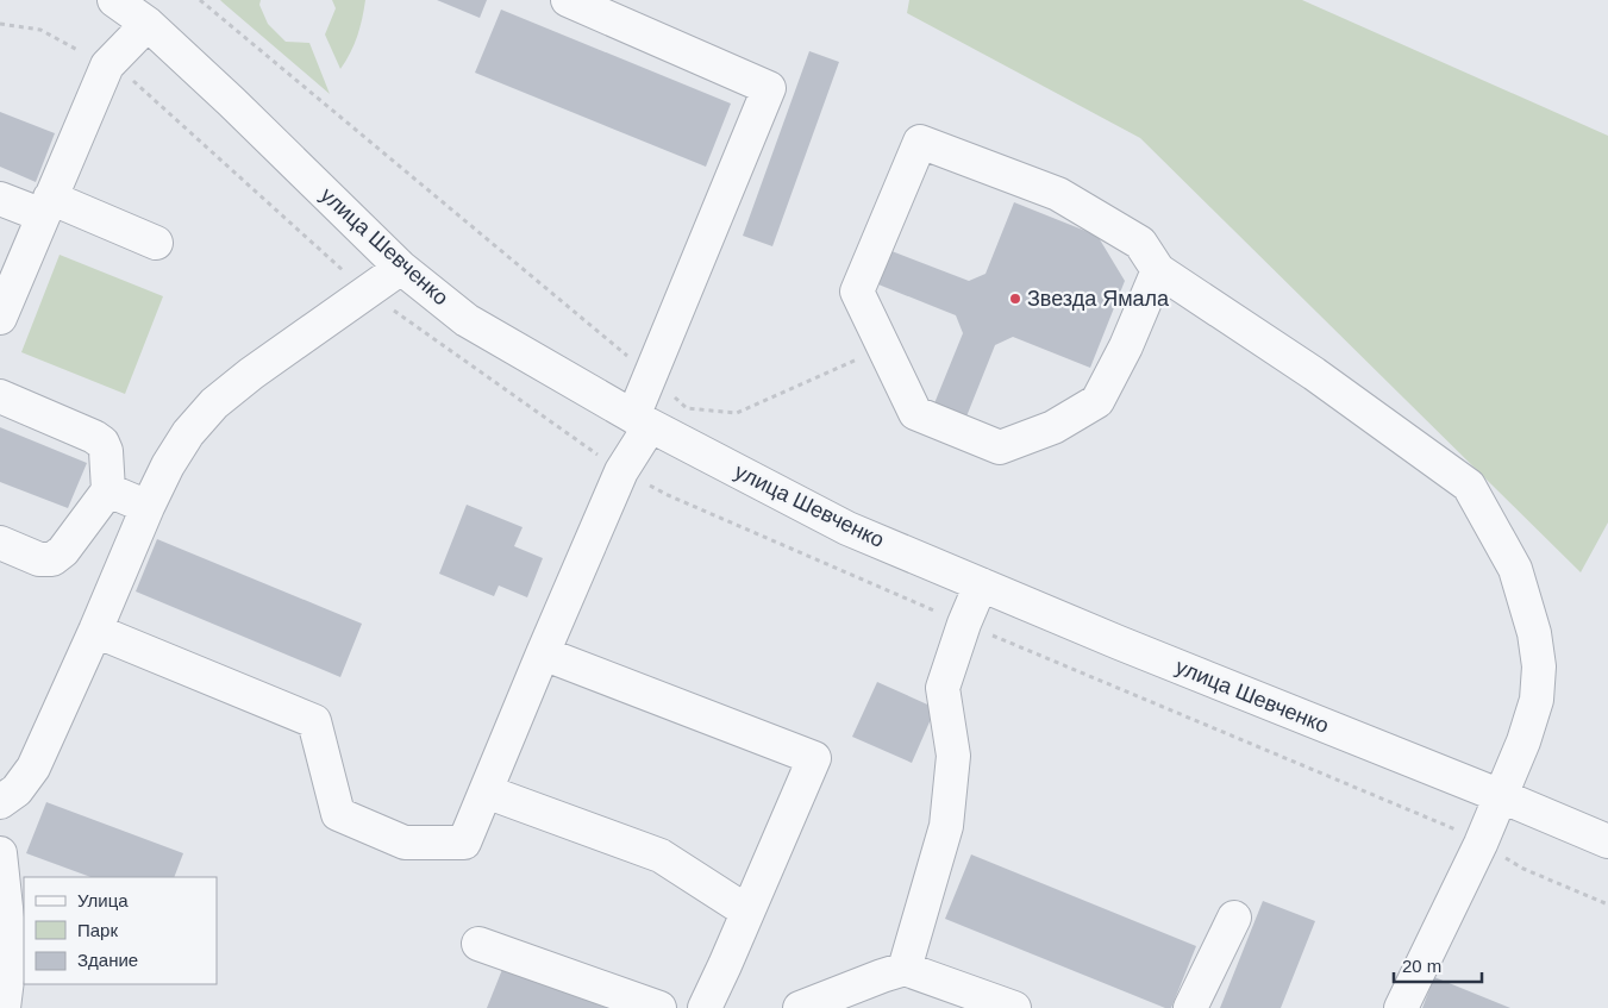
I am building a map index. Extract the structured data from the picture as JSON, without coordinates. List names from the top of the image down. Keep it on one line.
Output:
{"streets":{"street":["улица Шевченко"]},"places":["Звезда Ямала"],"legend":["Улица","Парк","Здание"],"scale_bar":"20 m"}
